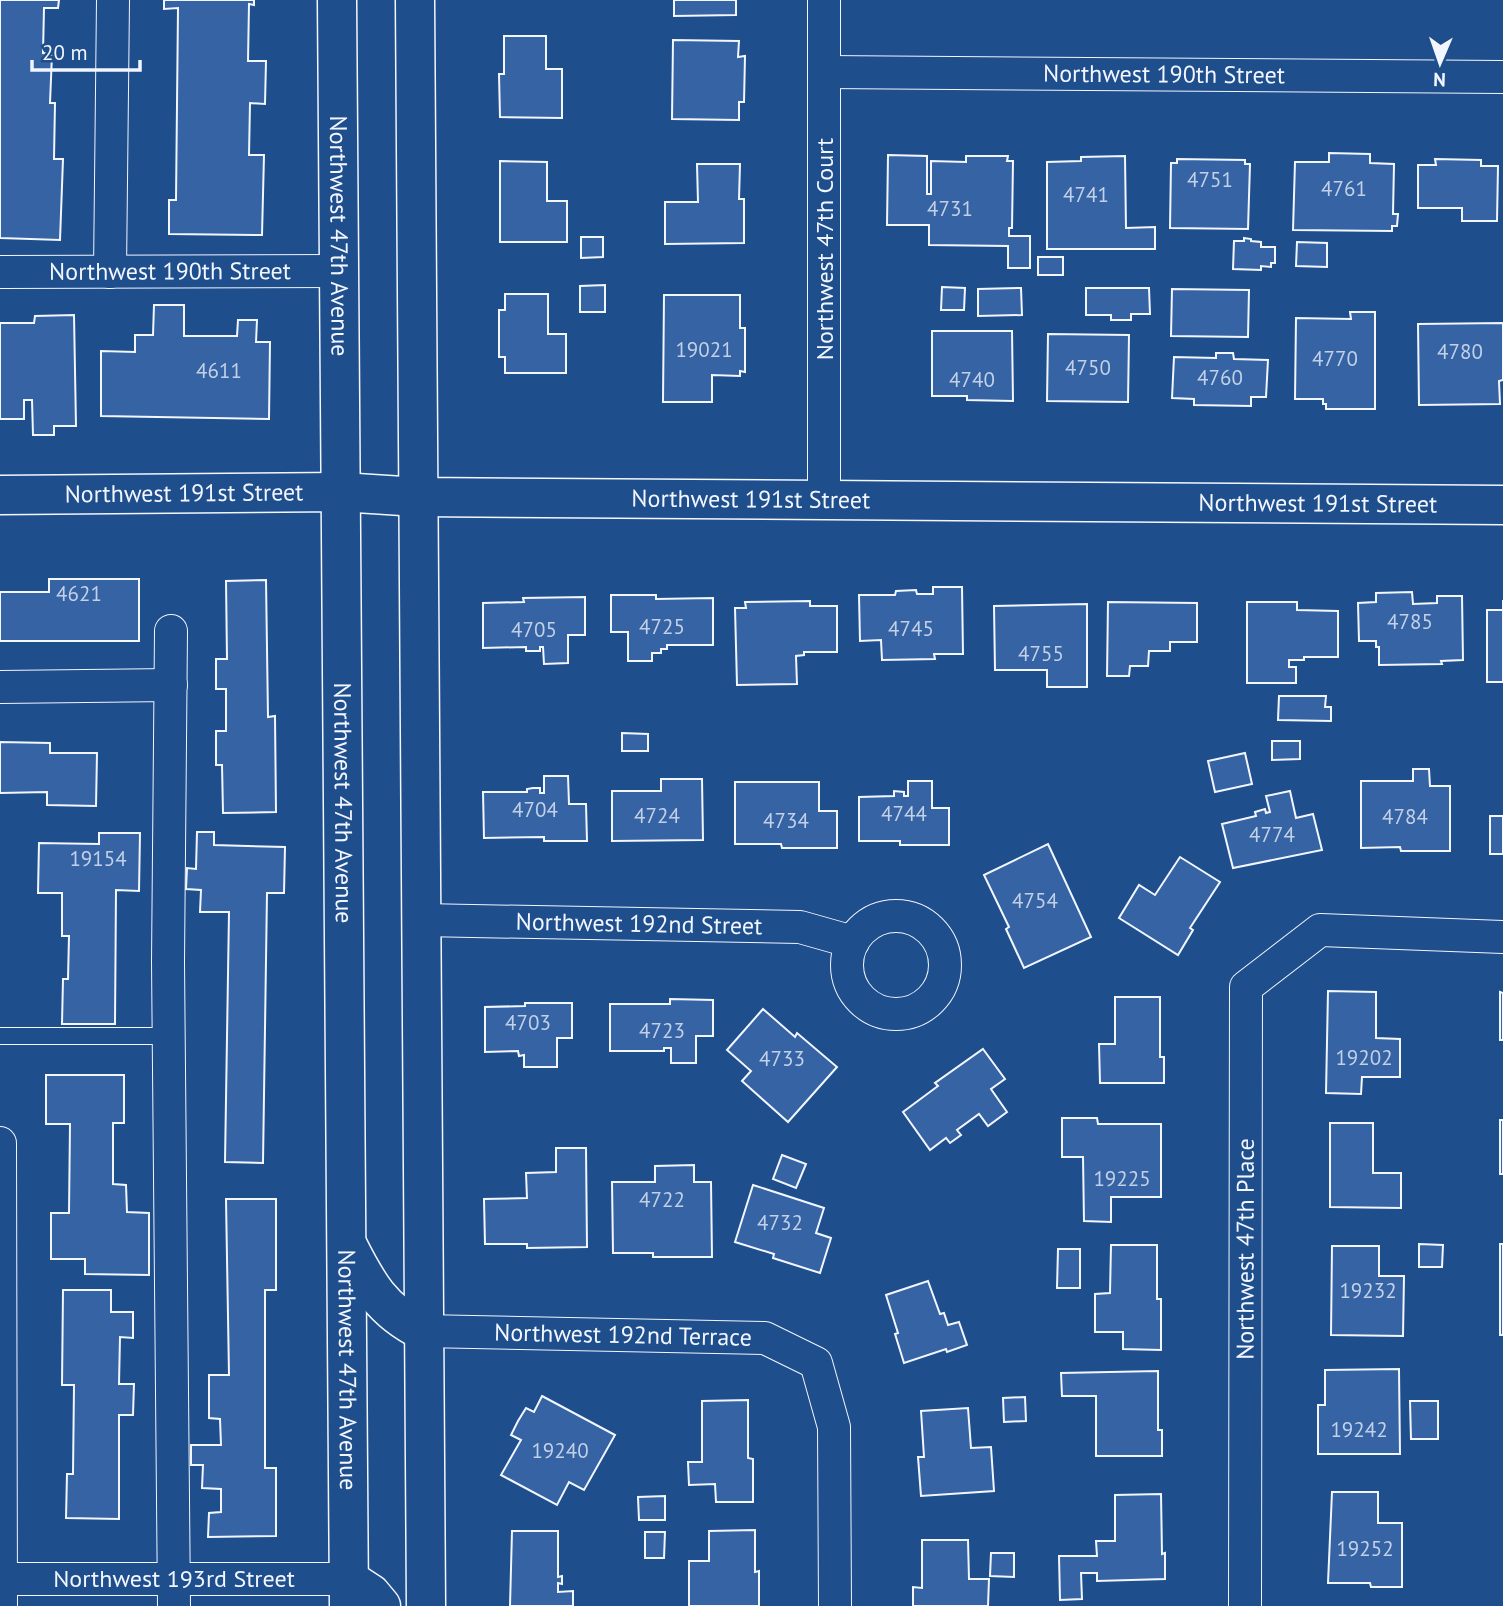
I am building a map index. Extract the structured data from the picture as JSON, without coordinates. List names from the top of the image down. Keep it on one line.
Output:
{"streets":{"main road":["Northwest 47th Avenue","Northwest 191st Street"],"street":["Northwest 190th Street","Northwest 47th Court","Northwest 192nd Street","Northwest 47th Place","Northwest 192nd Terrace","Northwest 193rd Street"]},"crossings":[["Northwest 190th Street","Northwest 47th Avenue"],["Northwest 190th Street","Northwest 47th Court"],["Northwest 47th Avenue","Northwest 191st Street"],["Northwest 47th Avenue","Northwest 193rd Street"],["Northwest 47th Court","Northwest 191st Street"]],"house_numbers":["4751","4761","4741","4731","19021","4780","4770","4750","4611","4760","4740","4621","4785","4725","4745","4705","4755","4704","4744","4724","4784","4734","4774","19154","4754","4703","4723","19202","4733","19225","4722","4732","19232","19242","19240","19252"],"scale_bar":"20 m","north":"bottom"}
